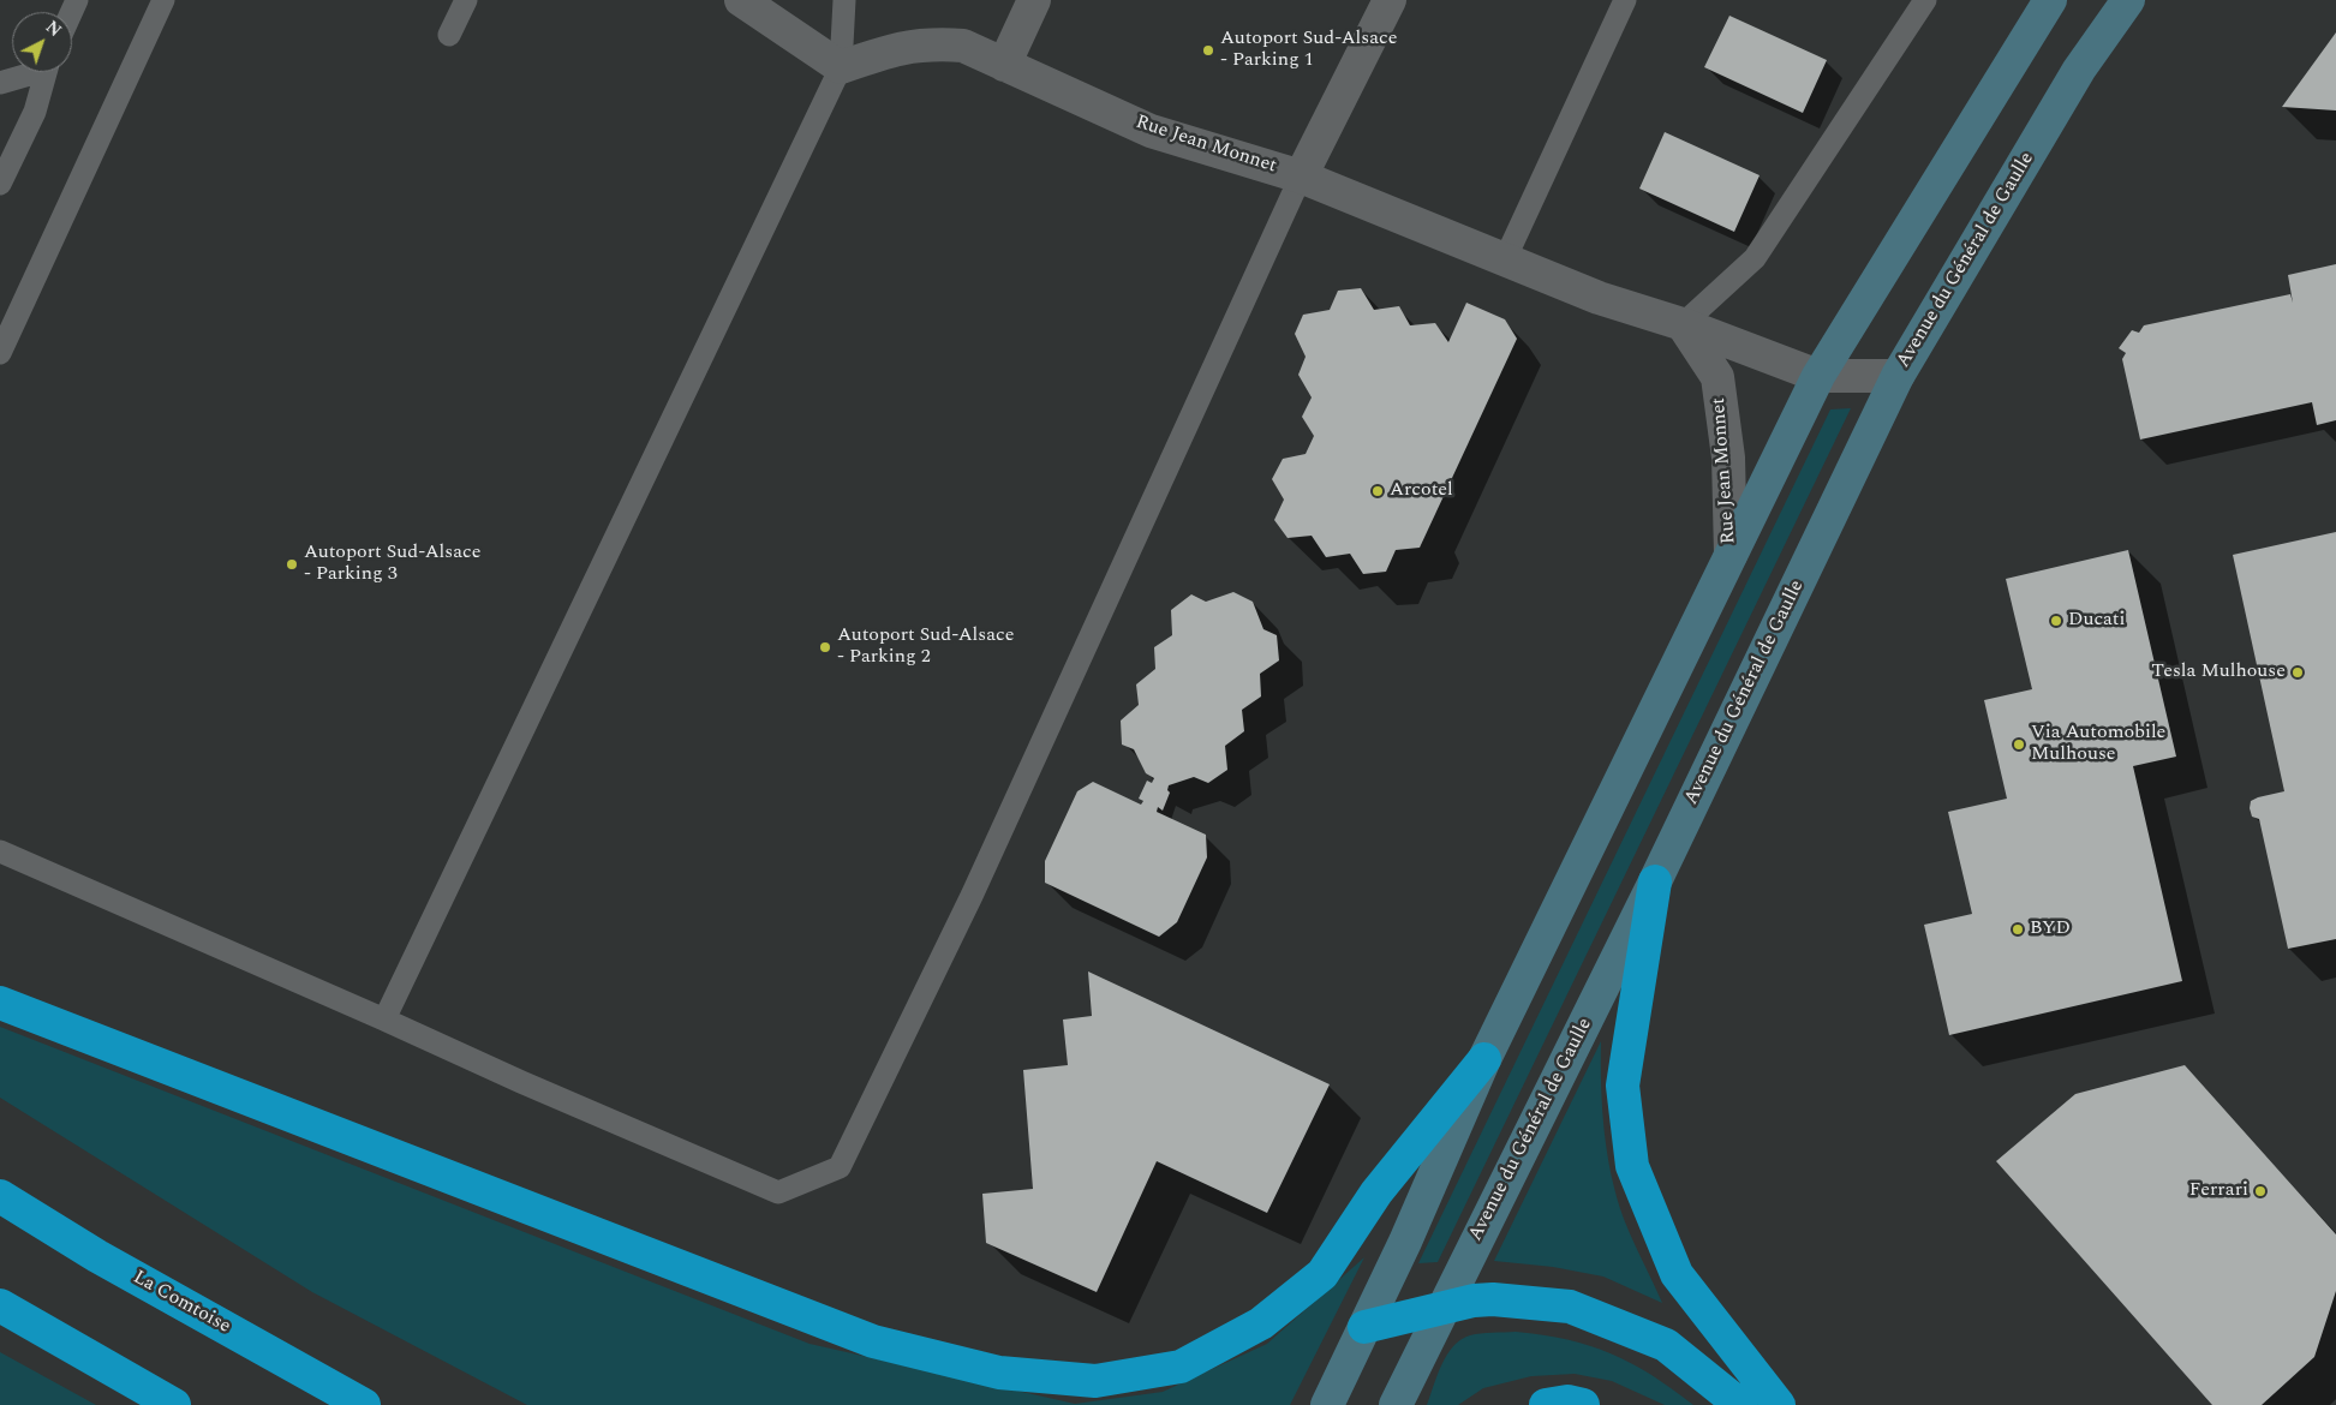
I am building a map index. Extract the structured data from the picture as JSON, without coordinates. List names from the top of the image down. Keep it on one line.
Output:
{"streets":{"highway":["La Comtoise"],"main road":["Avenue du Général de Gaulle"],"street":["Rue Jean Monnet"]},"crossings":[["Rue Jean Monnet","Avenue du Général de Gaulle"]],"places":["Autoport Sud-Alsace - Parking 1","Arcotel","Autoport Sud-Alsace - Parking 3","Ducati","Autoport Sud-Alsace - Parking 2","Tesla Mulhouse","Via Automobile Mulhouse","BYD","Ferrari"],"north":"top right"}
